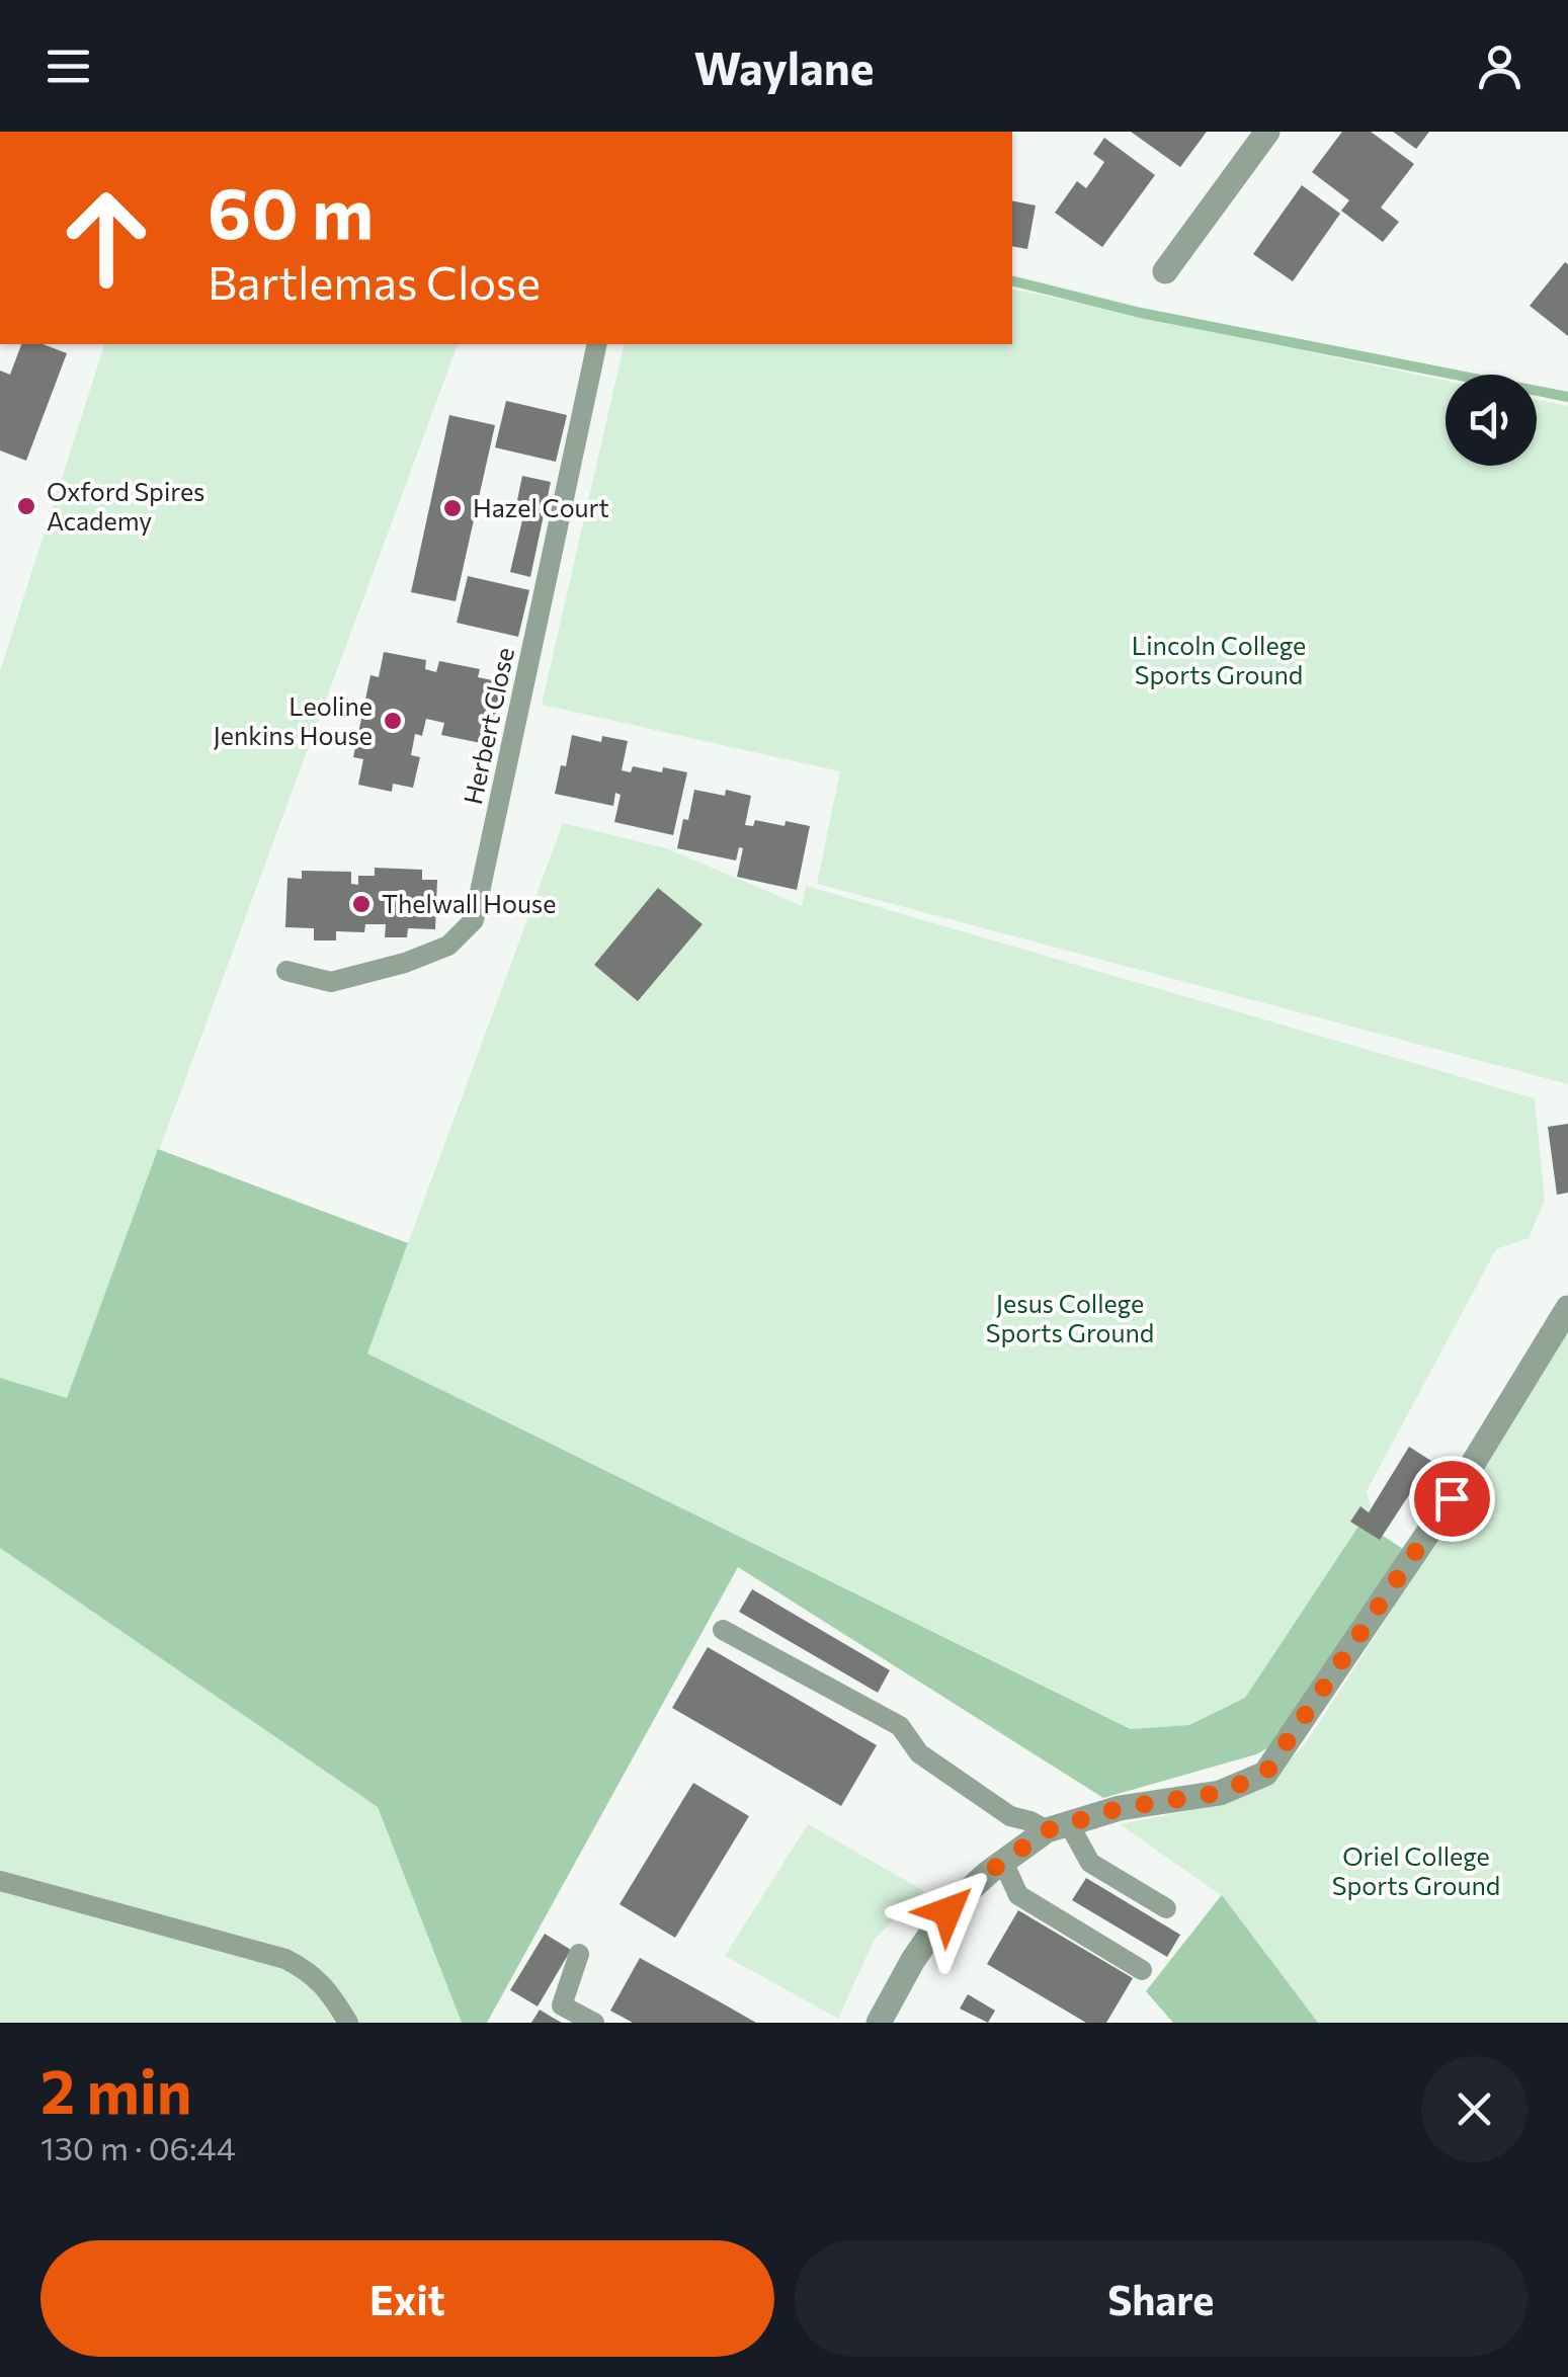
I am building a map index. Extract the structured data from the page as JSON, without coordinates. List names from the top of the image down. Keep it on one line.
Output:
{"streets":{"lane":["Herbert Close"]},"parks":["Lincoln College Sports Ground","Jesus College Sports Ground","Oriel College Sports Ground"],"places":["Oxford Spires Academy","Hazel Court","Leoline Jenkins House","Thelwall House"],"page":{"header":"Waylane","turn":["60 m","Bartlemas Close"],"heading":["2 min","130 m · 06:44"],"buttons":["Exit","Share"]}}
